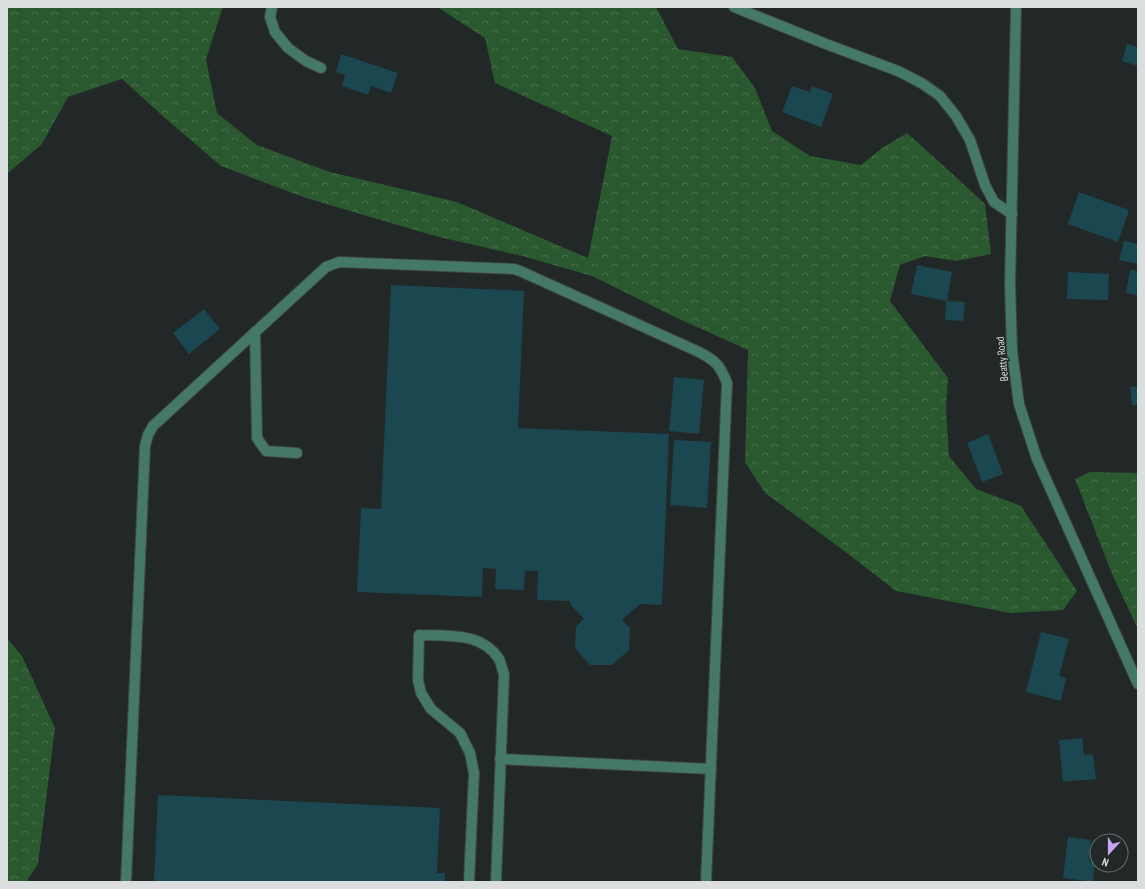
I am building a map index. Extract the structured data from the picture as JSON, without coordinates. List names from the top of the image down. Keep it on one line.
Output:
{"streets":{"street":["Beatty Road"]},"north":"bottom"}
